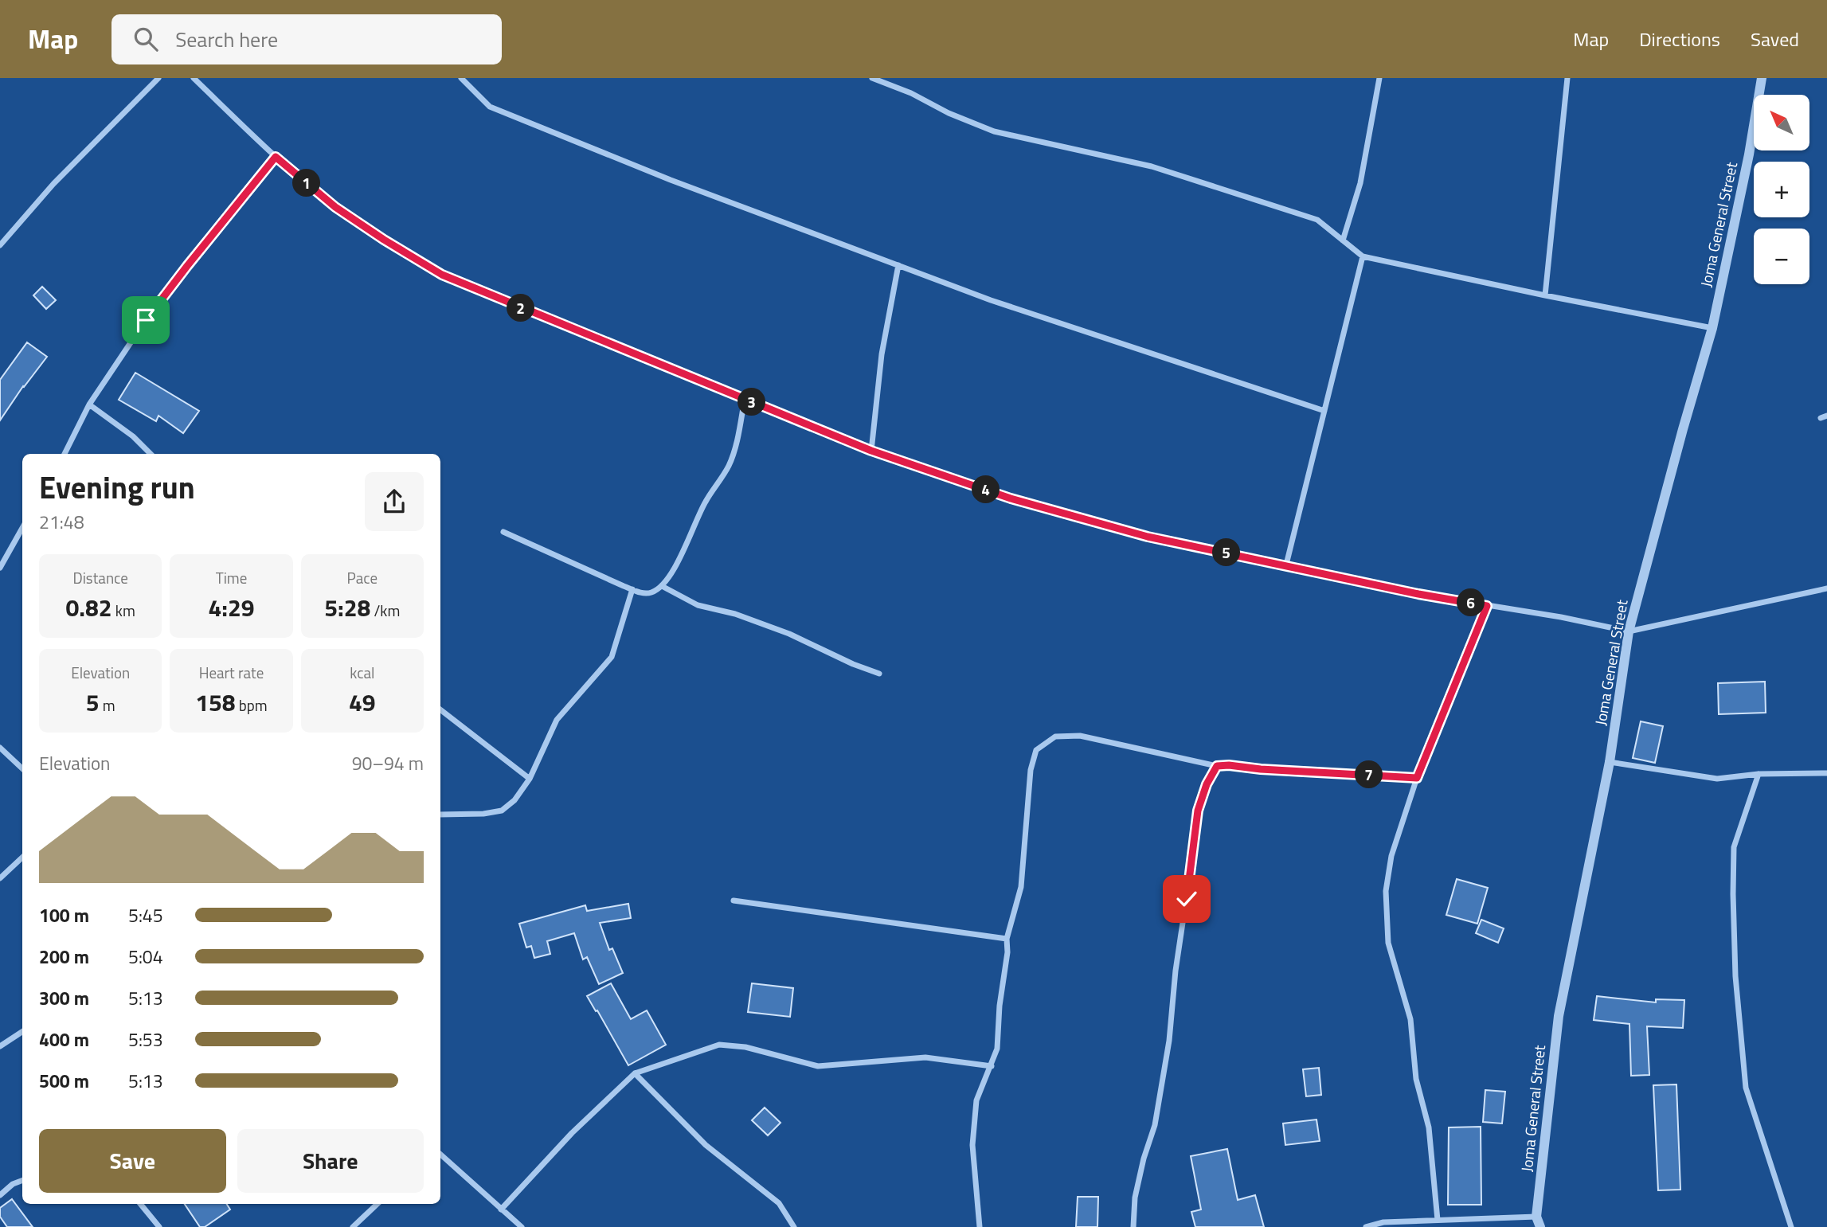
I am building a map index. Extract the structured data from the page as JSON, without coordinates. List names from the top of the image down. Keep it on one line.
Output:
{"streets":{"street":["Joma General Street"]},"north":"top left","page":{"header":"Map","search":"Search here","nav":["Map","Directions","Saved"],"map_buttons":["+","−"],"pins":["1","2","3","4","5","6","7"],"heading":["Evening run","21:48"],"stats":[["Distance","0.82 km"],["Time","4:29"],["Pace","5:28 /km"],["Elevation","5 m"],["Heart rate","158 bpm"],["kcal","49"]],"chart":["Elevation","90–94 m"],"list":[{"name":"100 m","note":"5:45"},{"name":"200 m","note":"5:04"},{"name":"300 m","note":"5:13"},{"name":"400 m","note":"5:53"},{"name":"500 m","note":"5:13"}],"buttons":["Save","Share"]}}
